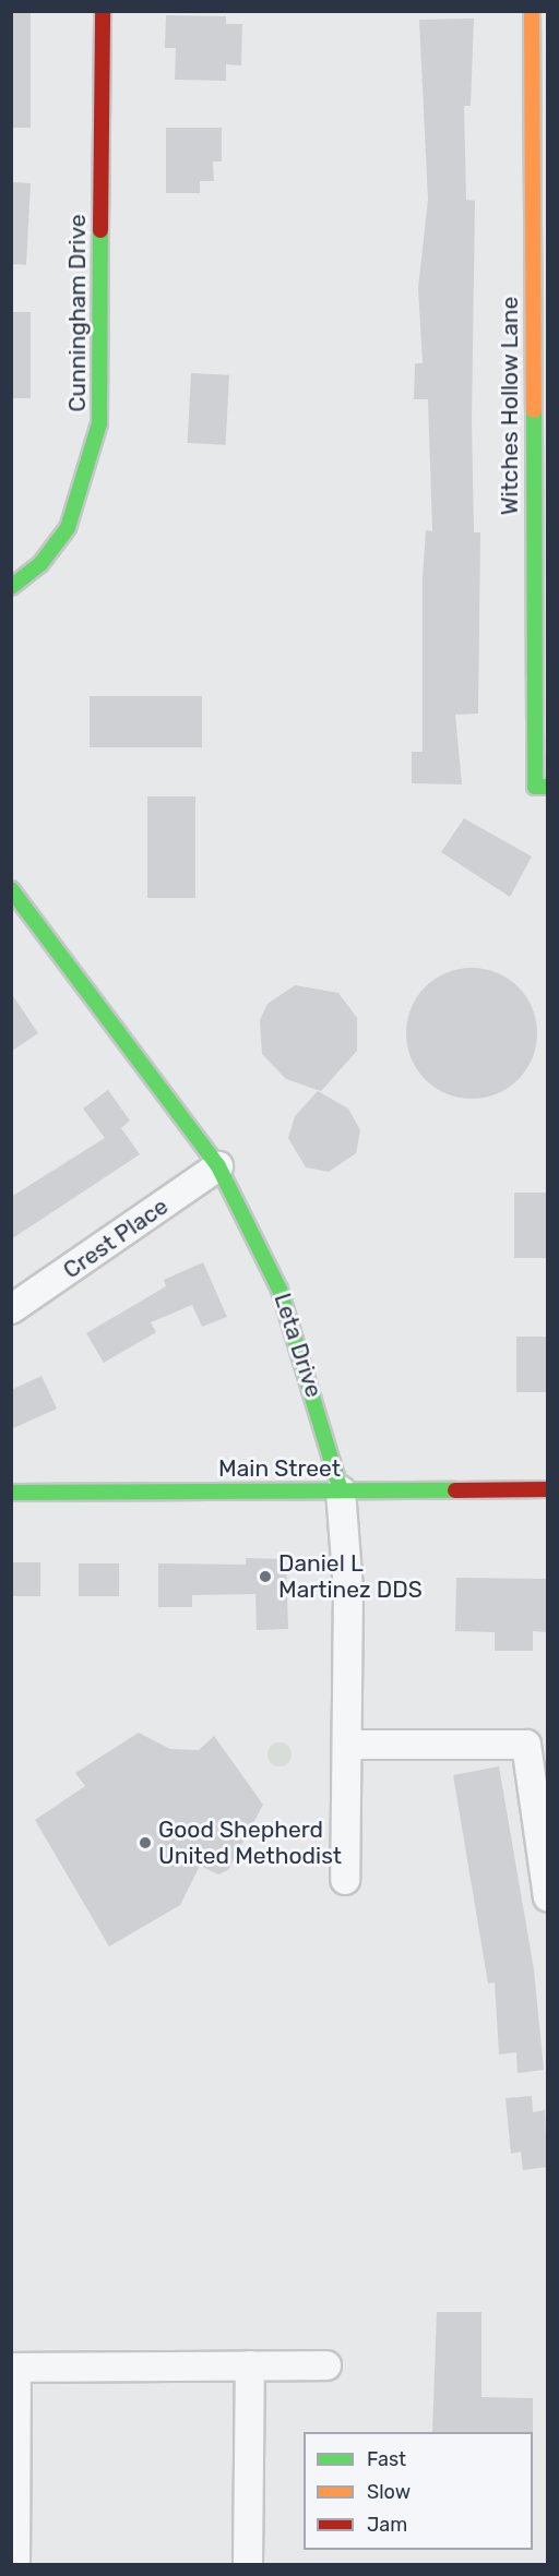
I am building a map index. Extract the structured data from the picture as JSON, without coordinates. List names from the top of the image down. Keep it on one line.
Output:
{"streets":{"street":["Cunningham Drive","Witches Hollow Lane","Crest Place","Leta Drive","Main Street"]},"crossings":[["Crest Place","Leta Drive"],["Leta Drive","Main Street"]],"places":["Daniel L Martinez DDS","Good Shepherd United Methodist"],"legend":["Fast","Slow","Jam"]}
